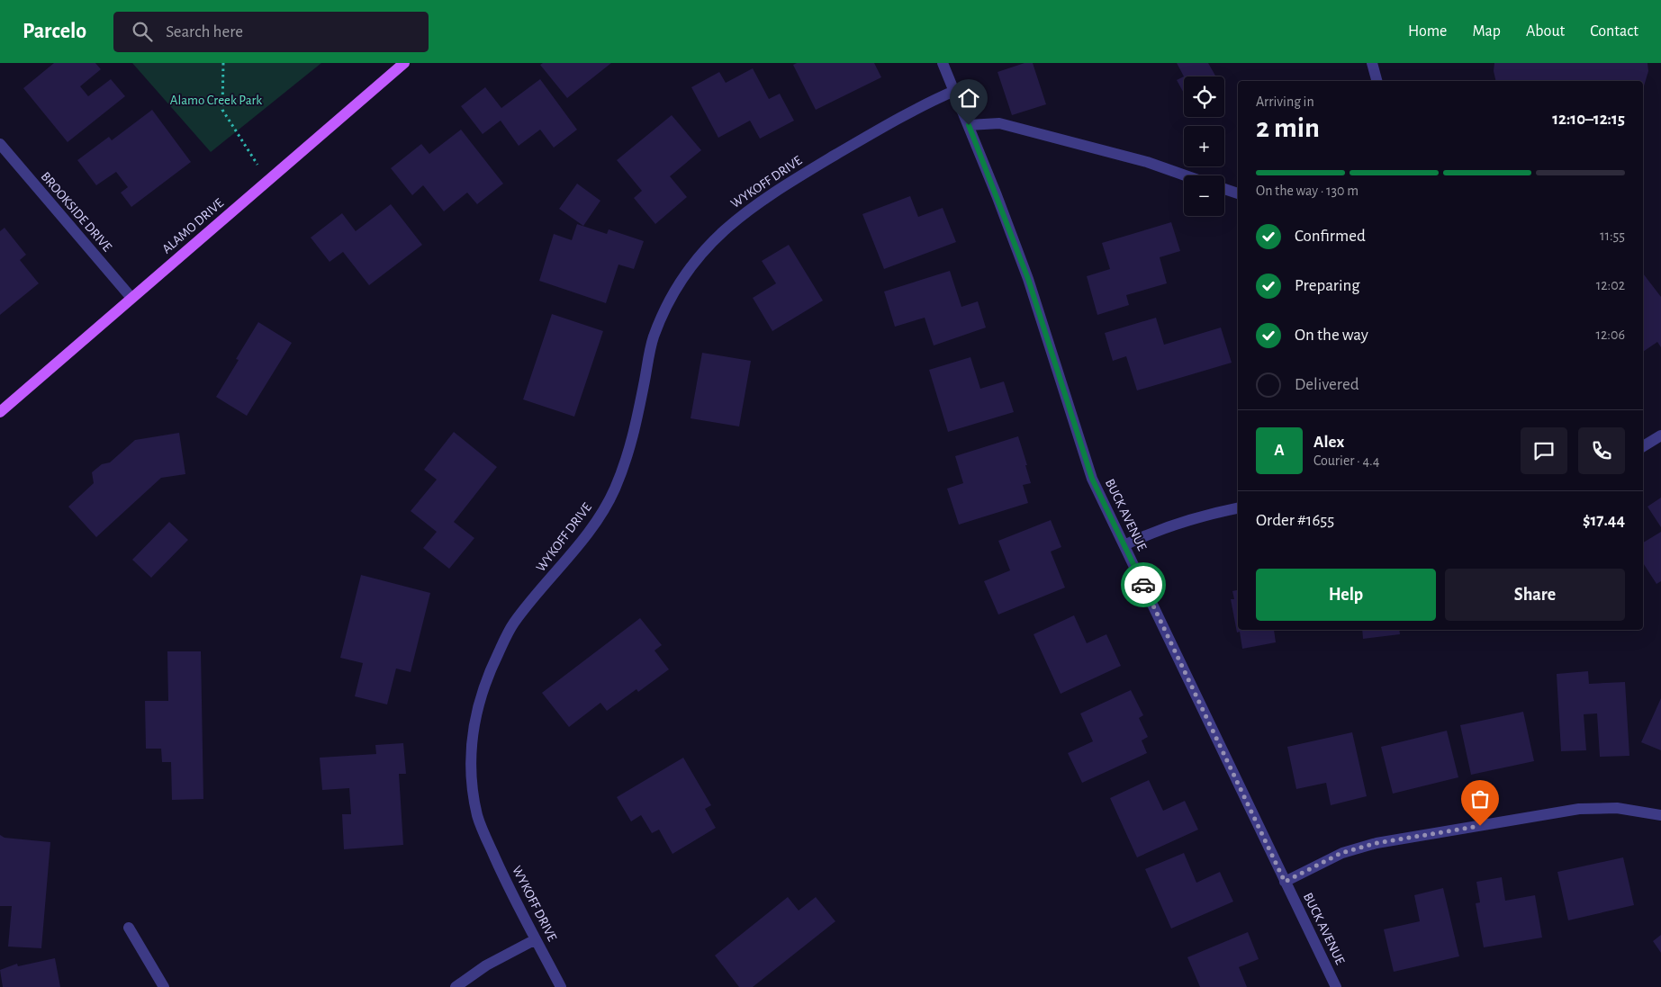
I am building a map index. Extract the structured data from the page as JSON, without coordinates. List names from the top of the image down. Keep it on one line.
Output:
{"streets":{"main road":["ALAMO DRIVE"],"street":["WYKOFF DRIVE","BROOKSIDE DRIVE","BUCK AVENUE"]},"crossings":[["WYKOFF DRIVE","BUCK AVENUE"],["BROOKSIDE DRIVE","ALAMO DRIVE"]],"parks":["Alamo Creek Park"],"page":{"header":"Parcelo","search":"Search here","nav":["Home","Map","About","Contact"],"map_buttons":["+","−"],"heading":["2 min","Arriving in","12:10–12:15"],"panel":["Alex","Courier · 4.4","Order #1655","$17.44"],"bar":"On the way · 130 m","list":[["Confirmed","11:55"],["Preparing","12:02"],["On the way","12:06"],"Delivered"],"round":"A","buttons":["Help","Share"]}}
